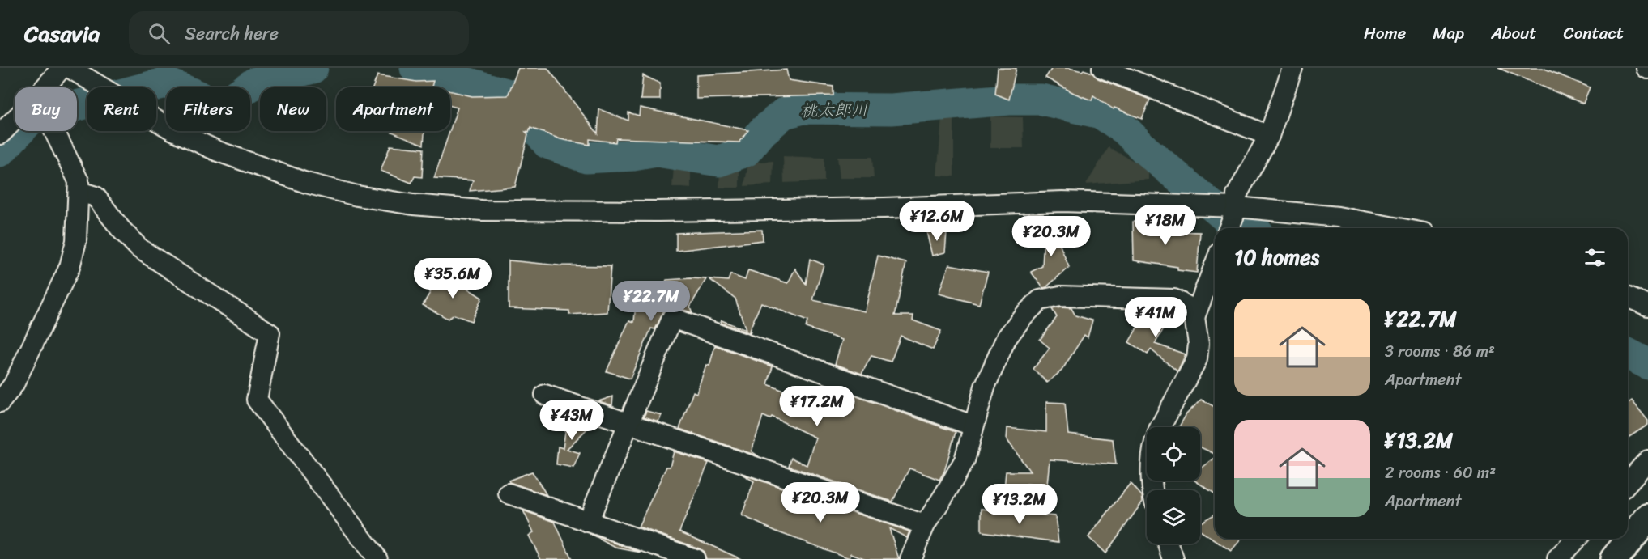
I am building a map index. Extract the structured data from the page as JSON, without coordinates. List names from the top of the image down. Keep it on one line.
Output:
{"water":["桃太郎川"],"page":{"header":"Casavia","search":"Search here","nav":["Home","Map","About","Contact"],"chip":["Buy","Rent","Filters","New","Apartment"],"price":["¥12.6M","¥18M","¥20.3M","¥35.6M","¥22.7M","¥41M","¥17.2M","¥43M","¥20.3M","¥13.2M"],"heading":"10 homes","list":[{"name":"¥22.7M","note":"3 rooms · 86 m² · Apartment"},{"name":"¥13.2M","note":"2 rooms · 60 m² · Apartment"}]}}
